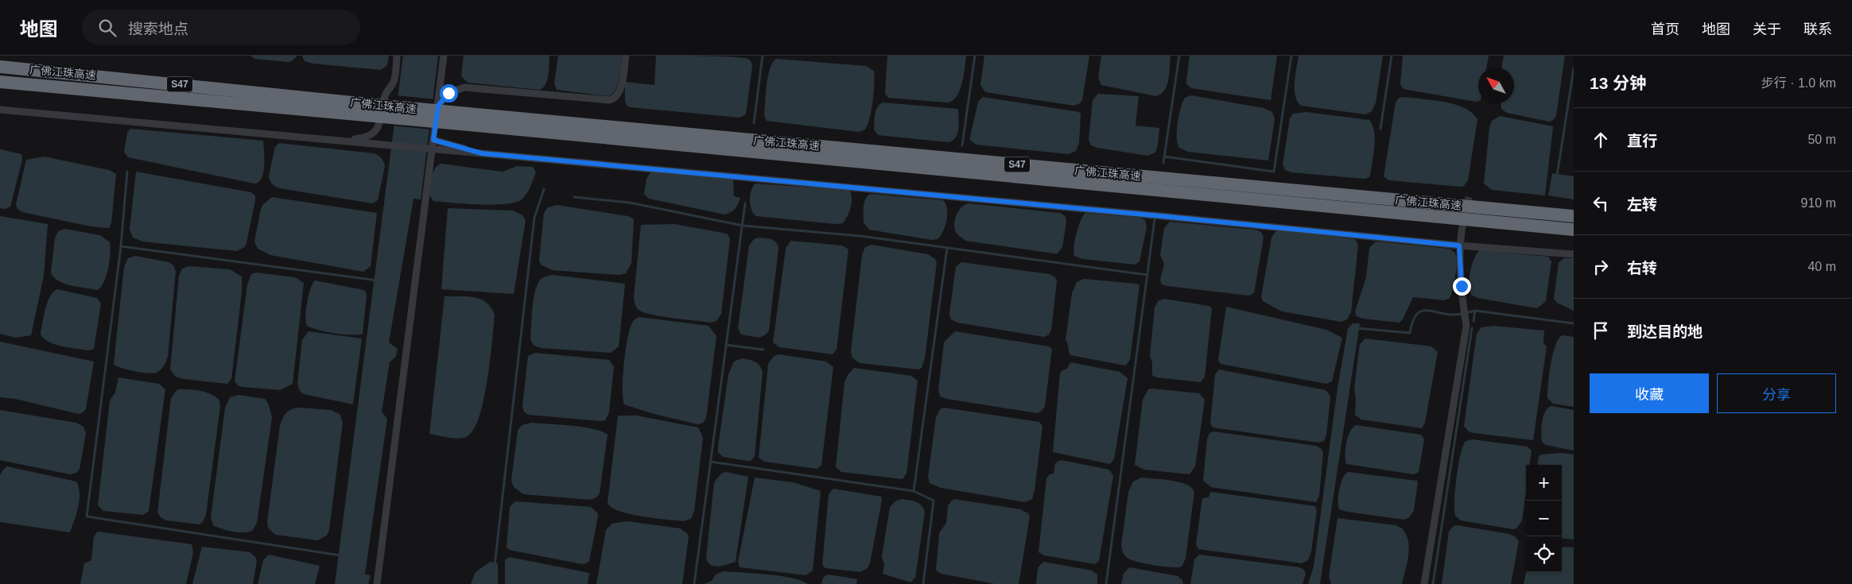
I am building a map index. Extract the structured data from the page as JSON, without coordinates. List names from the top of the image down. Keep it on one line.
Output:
{"streets":{"highway":["广佛江珠高速","S47"]},"north":"top left","page":{"header":"地图","search":"搜索地点","nav":["首页","地图","关于","联系"],"heading":["13 分钟","步行 · 1.0 km"],"list":[["直行","50 m"],["左转","910 m"],["右转","40 m"],"到达目的地"],"buttons":["收藏","分享"],"map_buttons":["+","−"]}}
